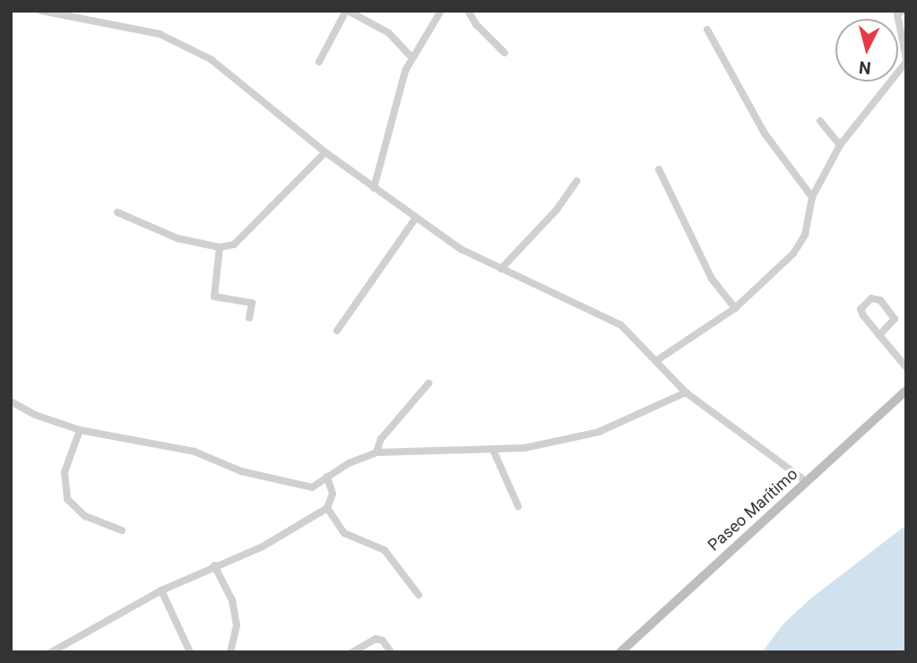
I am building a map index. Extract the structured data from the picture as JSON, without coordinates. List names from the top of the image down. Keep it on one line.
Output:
{"streets":{"main road":["Paseo Marítimo"]},"north":"bottom"}
